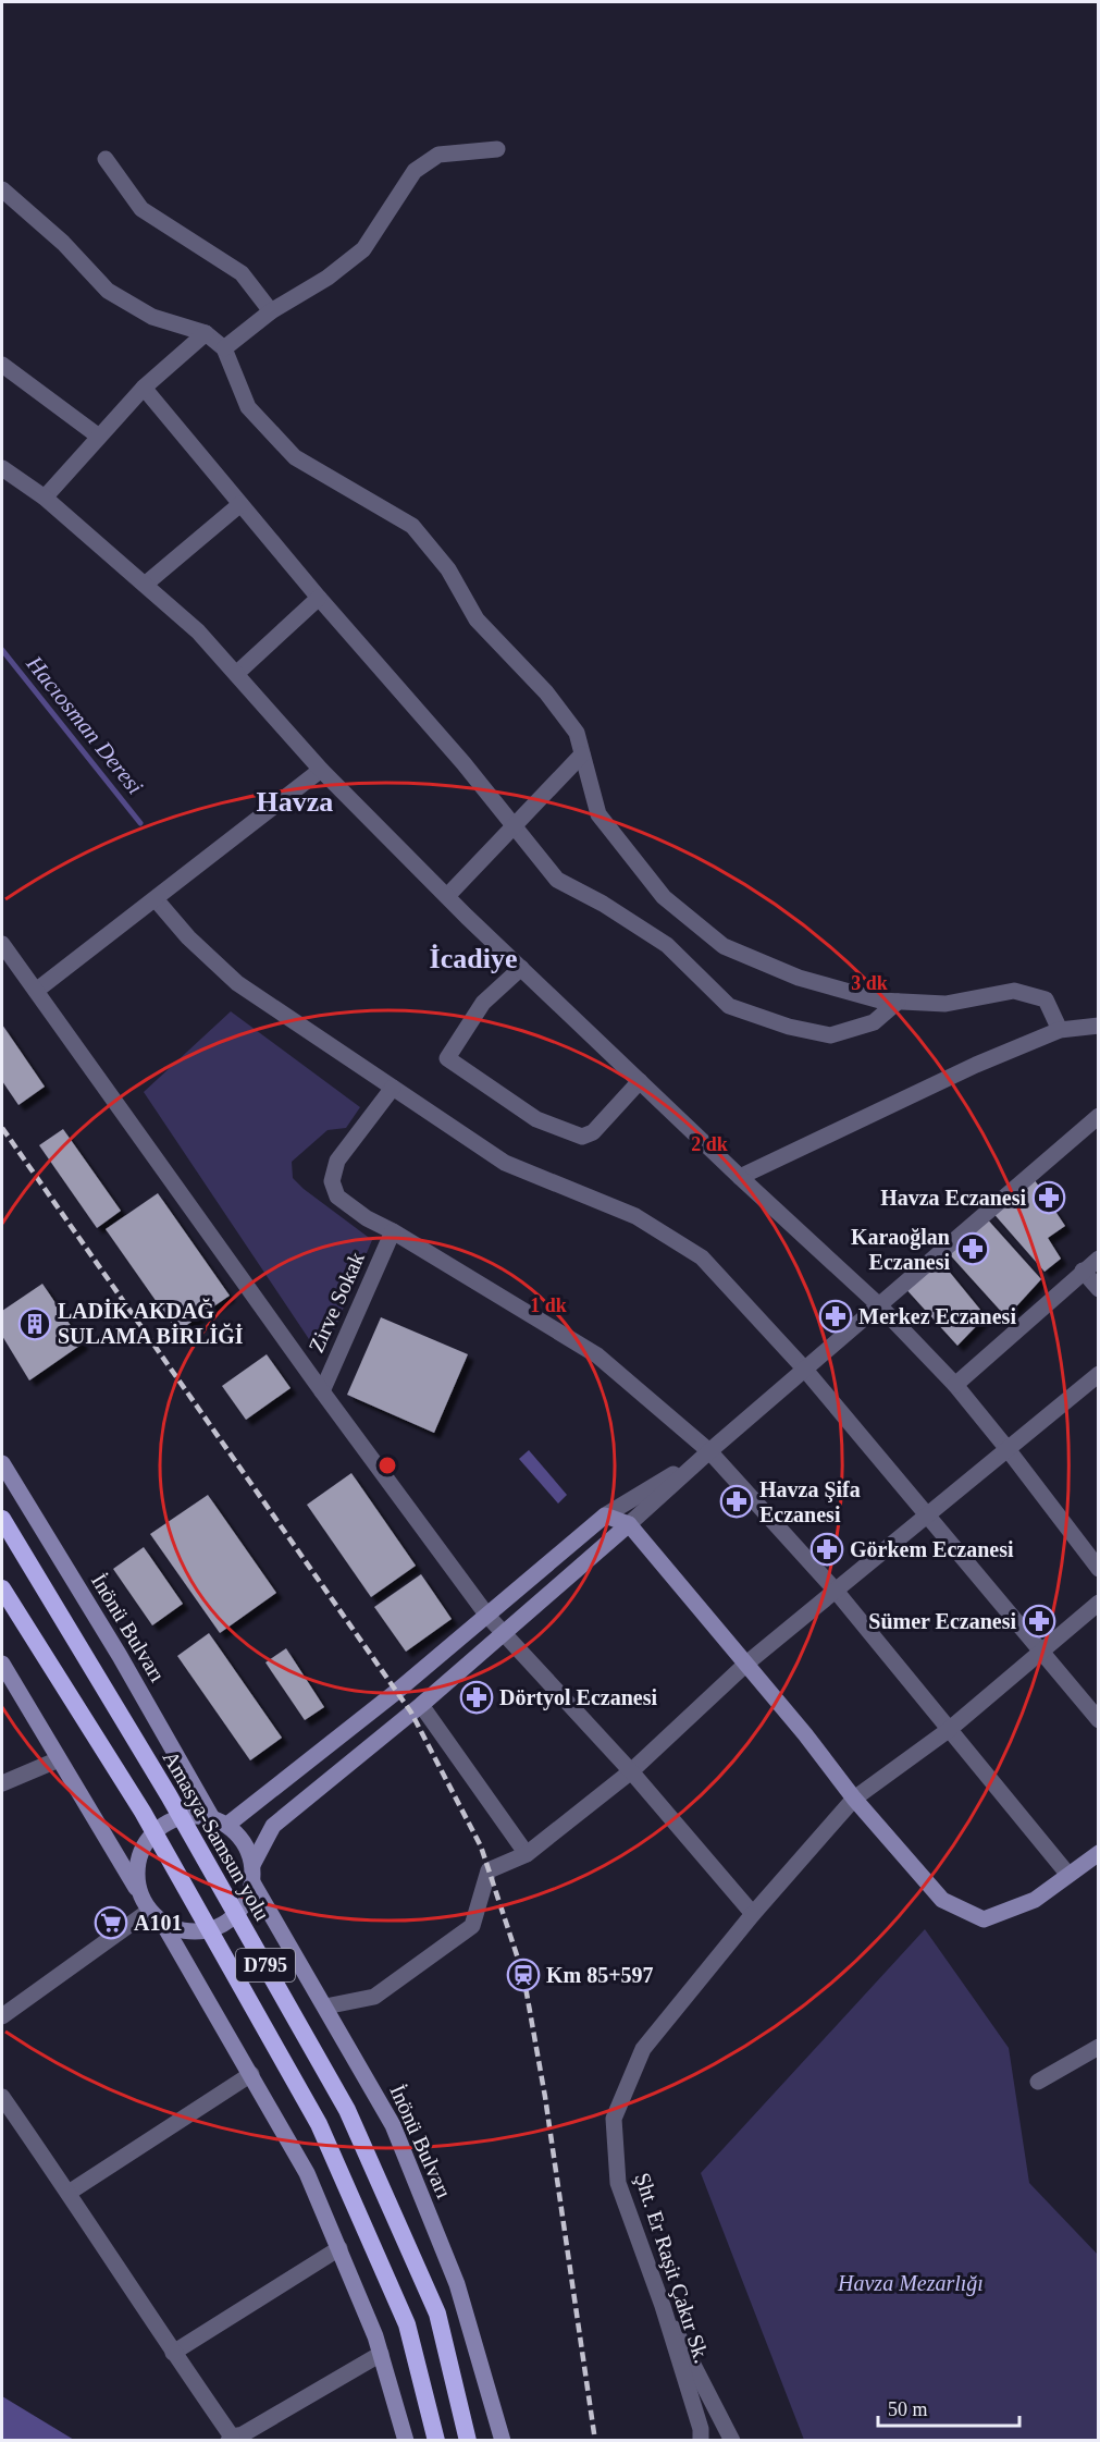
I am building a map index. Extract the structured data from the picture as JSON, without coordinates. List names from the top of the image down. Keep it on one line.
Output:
{"streets":{"highway":["Amasya-Samsun yolu","D795"],"main road":["İnönü Bulvarı"],"street":["Zirve Sokak","Şht. Er Raşit Çakır Sk."]},"districts":["Havza","İcadiye"],"water":["Hacıosman Deresi"],"parks":["Havza Mezarlığı"],"places":{"pharmacy":["Havza Eczanesi","Karaoğlan Eczanesi","Merkez Eczanesi","Havza Şifa Eczanesi","Görkem Eczanesi","Sümer Eczanesi","Dörtyol Eczanesi"],"building":["LADİK AKDAĞ SULAMA BİRLİĞİ"],"supermarket":["A101"],"station":["Km 85+597"]},"scale_bar":"50 m","rings":["3 dk","2 dk","1 dk"]}
